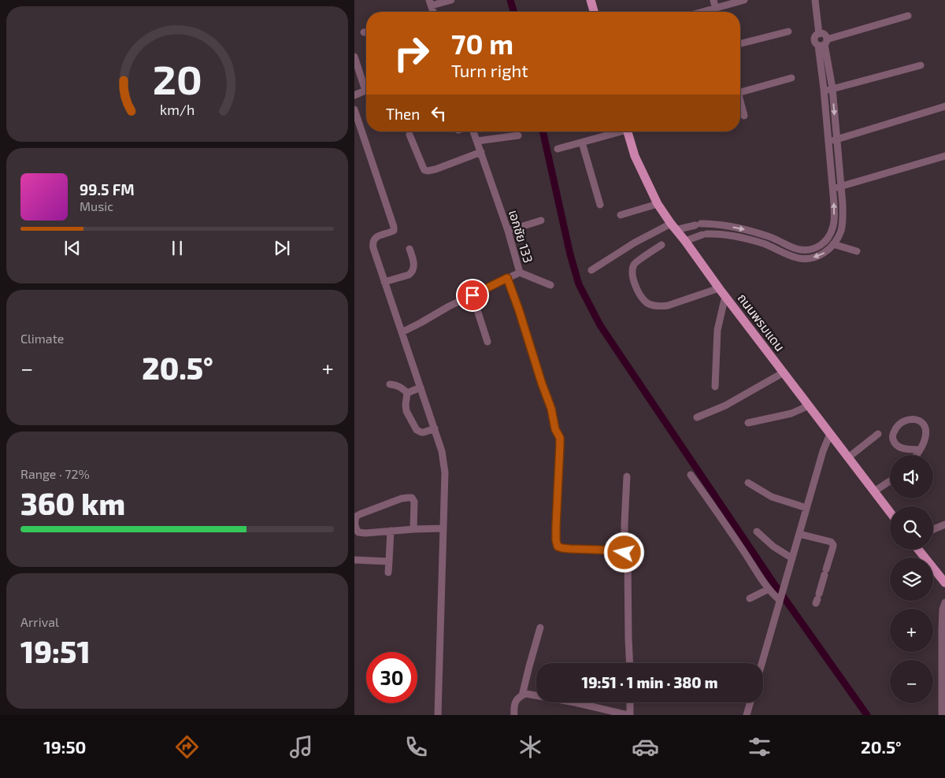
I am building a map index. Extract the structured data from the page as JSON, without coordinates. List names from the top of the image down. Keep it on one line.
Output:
{"streets":{"main road":["ถนนพรมแดน"],"street":["เอกชัย 133"]},"page":{"turn":["70 m","Turn right"],"then":"Then","song":["99.5 FM","Music"],"tile":["Climate",["Range · 72%","360 km"],["Arrival","19:51"]],"heat":["−","20.5°","+"],"map_buttons":["+","−"],"limit":"30","trip":"19:51 · 1 min · 380 m","tabs":["19:50","20.5°"],"gauge":["20","km/h"]}}
